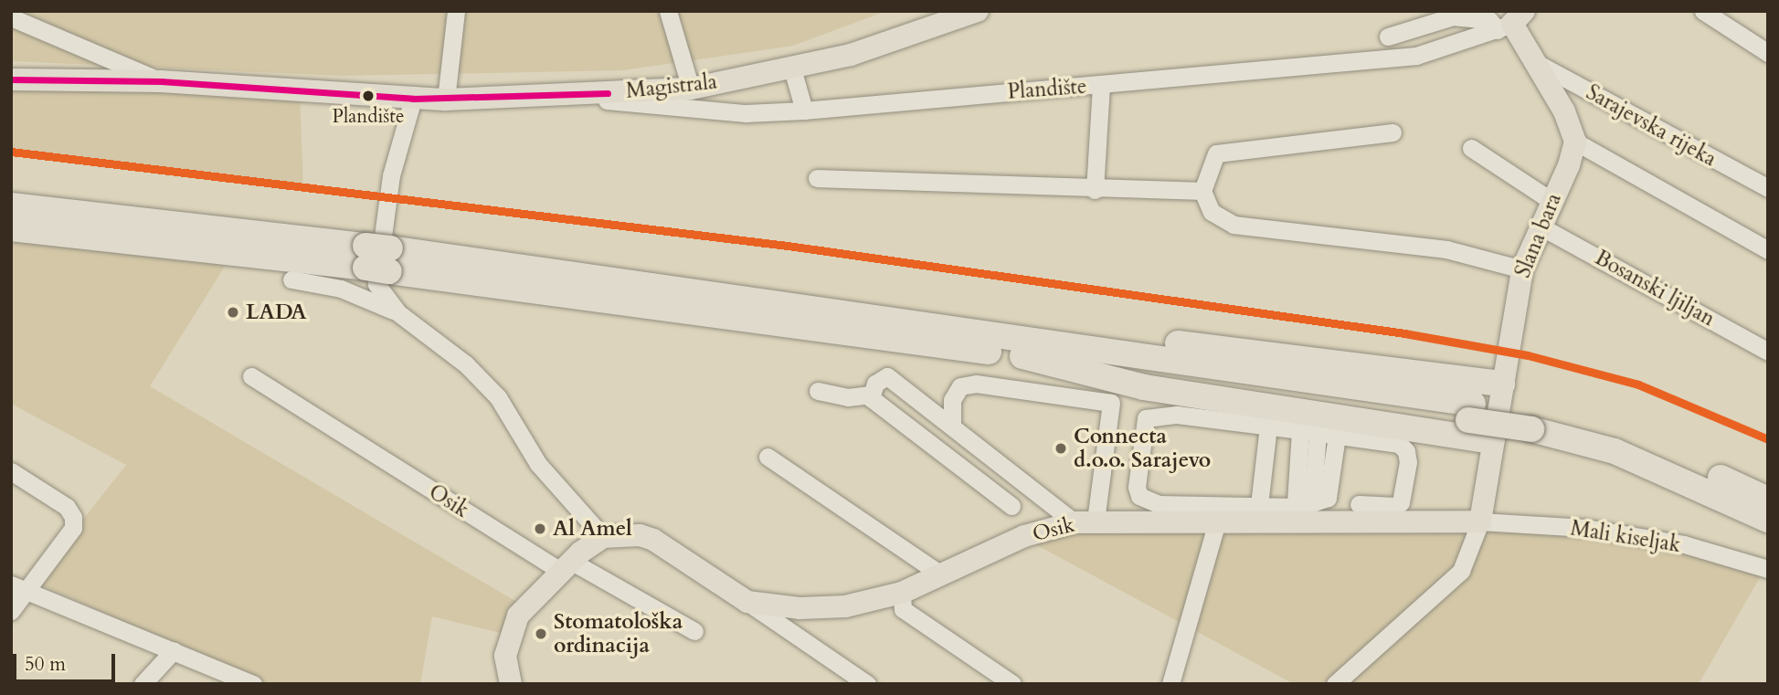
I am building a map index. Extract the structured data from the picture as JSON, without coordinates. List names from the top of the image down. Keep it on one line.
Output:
{"streets":{"main road":["Magistrala","Slana bara","Osik"],"street":["Plandište","Sarajevska rijeka","Bosanski ljiljan","Mali kiseljak"]},"crossings":[["Magistrala","Plandište"],["Slana bara","Bosanski ljiljan"],["Slana bara","Osik"],["Slana bara","Mali kiseljak"],["Osik","Mali kiseljak"]],"places":["Plandište","LADA","Connecta d.o.o. Sarajevo","Al Amel","Stomatološka ordinacija"],"scale_bar":"50 m"}
